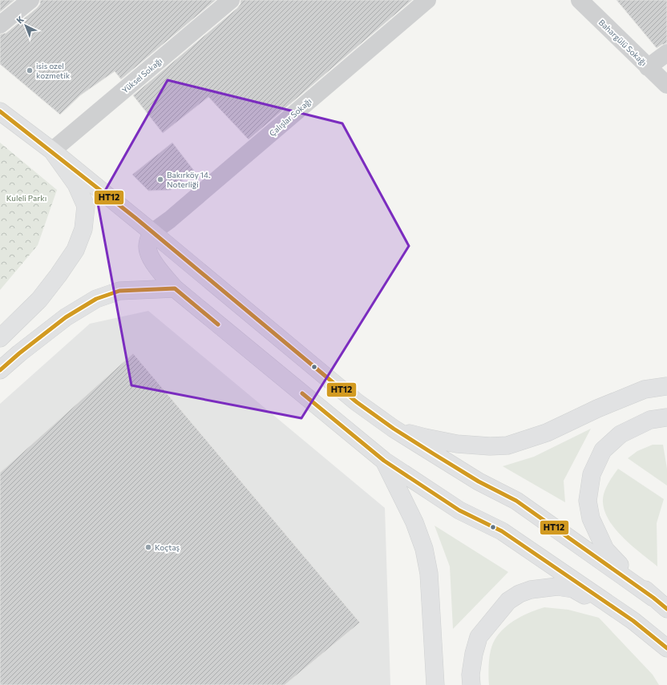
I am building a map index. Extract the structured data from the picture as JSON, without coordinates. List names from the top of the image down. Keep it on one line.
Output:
{"streets":{"street":["Bahargülü Sokağı","Yüksel Sokağı","Çalışlar Sokağı"]},"parks":["Kuleli Parkı"],"places":["isis ozel kozmetik","Bakırköy 14. Noterliği","Koçtaş"],"lines":["transit line HT12"],"north":"top left"}
